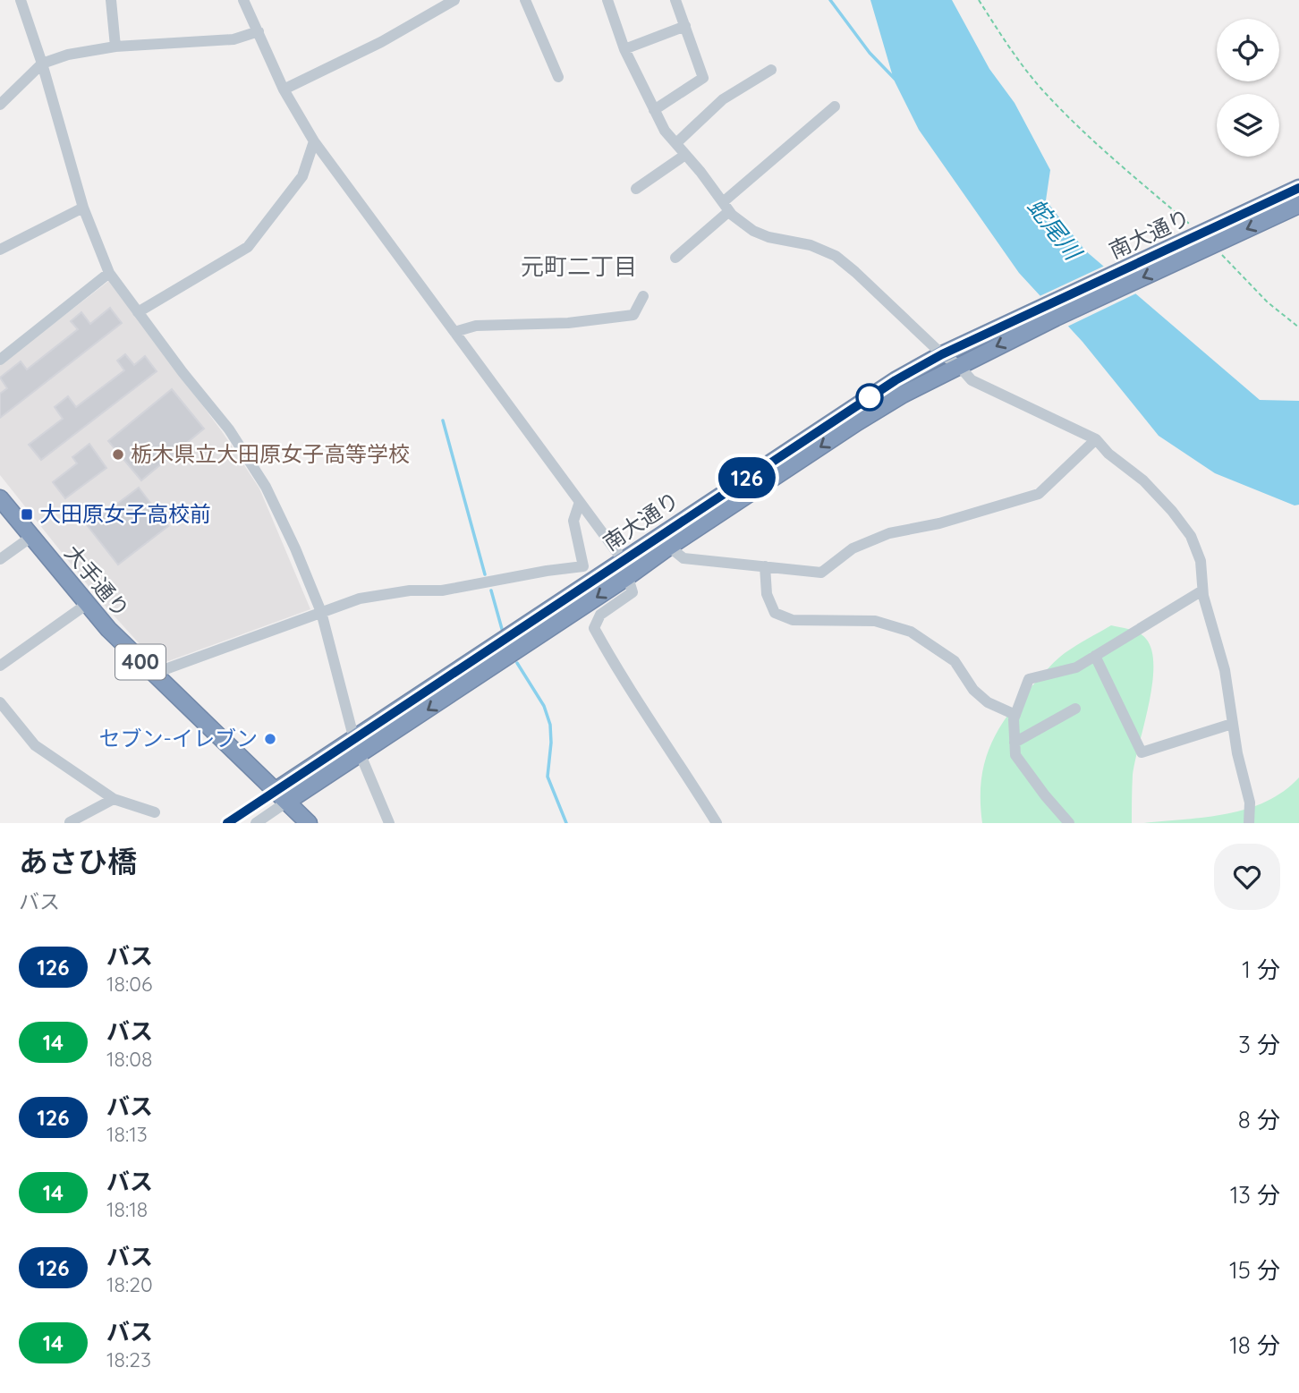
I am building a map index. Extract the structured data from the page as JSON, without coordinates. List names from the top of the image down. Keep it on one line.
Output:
{"streets":{"highway":["南大通り","大手通り","400"]},"crossings":[["南大通り","大手通り"],["南大通り","400"],["大手通り","400"]],"districts":["元町二丁目"],"water":["蛇尾川"],"places":{"other":["栃木県立大田原女子高等学校","セブン-イレブン"],"transit":["大田原女子高校前"]},"lines":["bus line 126"],"page":{"on_map":"126","heading":["あさひ橋","バス"],"list":[{"mark":"126","name":"バス","note":"18:06","value":"1 分"},{"mark":"14","name":"バス","note":"18:08","value":"3 分"},{"mark":"126","name":"バス","note":"18:13","value":"8 分"},{"mark":"14","name":"バス","note":"18:18","value":"13 分"},{"mark":"126","name":"バス","note":"18:20","value":"15 分"},{"mark":"14","name":"バス","note":"18:23","value":"18 分"}]}}
